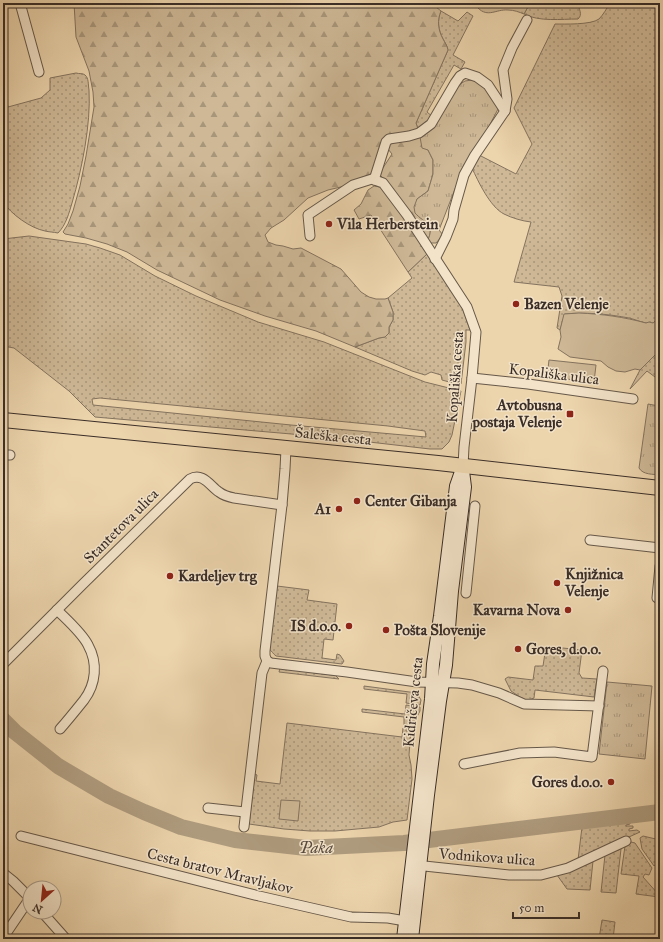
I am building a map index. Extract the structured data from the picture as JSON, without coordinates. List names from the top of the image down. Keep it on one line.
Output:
{"streets":{"main road":["Šaleška cesta","Kidričeva cesta"],"street":["Kopališka ulica","Kopališka cesta","Stantetova ulica","Vodnikova ulica","Cesta bratov Mravljakov"]},"crossings":[["Kopališka ulica","Kopališka cesta"],["Kopališka cesta","Šaleška cesta"],["Kopališka cesta","Kidričeva cesta"],["Šaleška cesta","Kidričeva cesta"],["Kidričeva cesta","Vodnikova ulica"],["Kidričeva cesta","Cesta bratov Mravljakov"]],"water":["Paka"],"places":{"other":["Vila Herberstein","Bazen Velenje","Center Gibanja","A1","Kardeljev trg","Knjižnica Velenje","Kavarna Nova","IS d.o.o.","Pošta Slovenije","Gores, d.o.o.","Gores d.o.o."],"transit":["Avtobusna postaja Velenje"]},"scale_bar":"50 m","north":"bottom left"}
